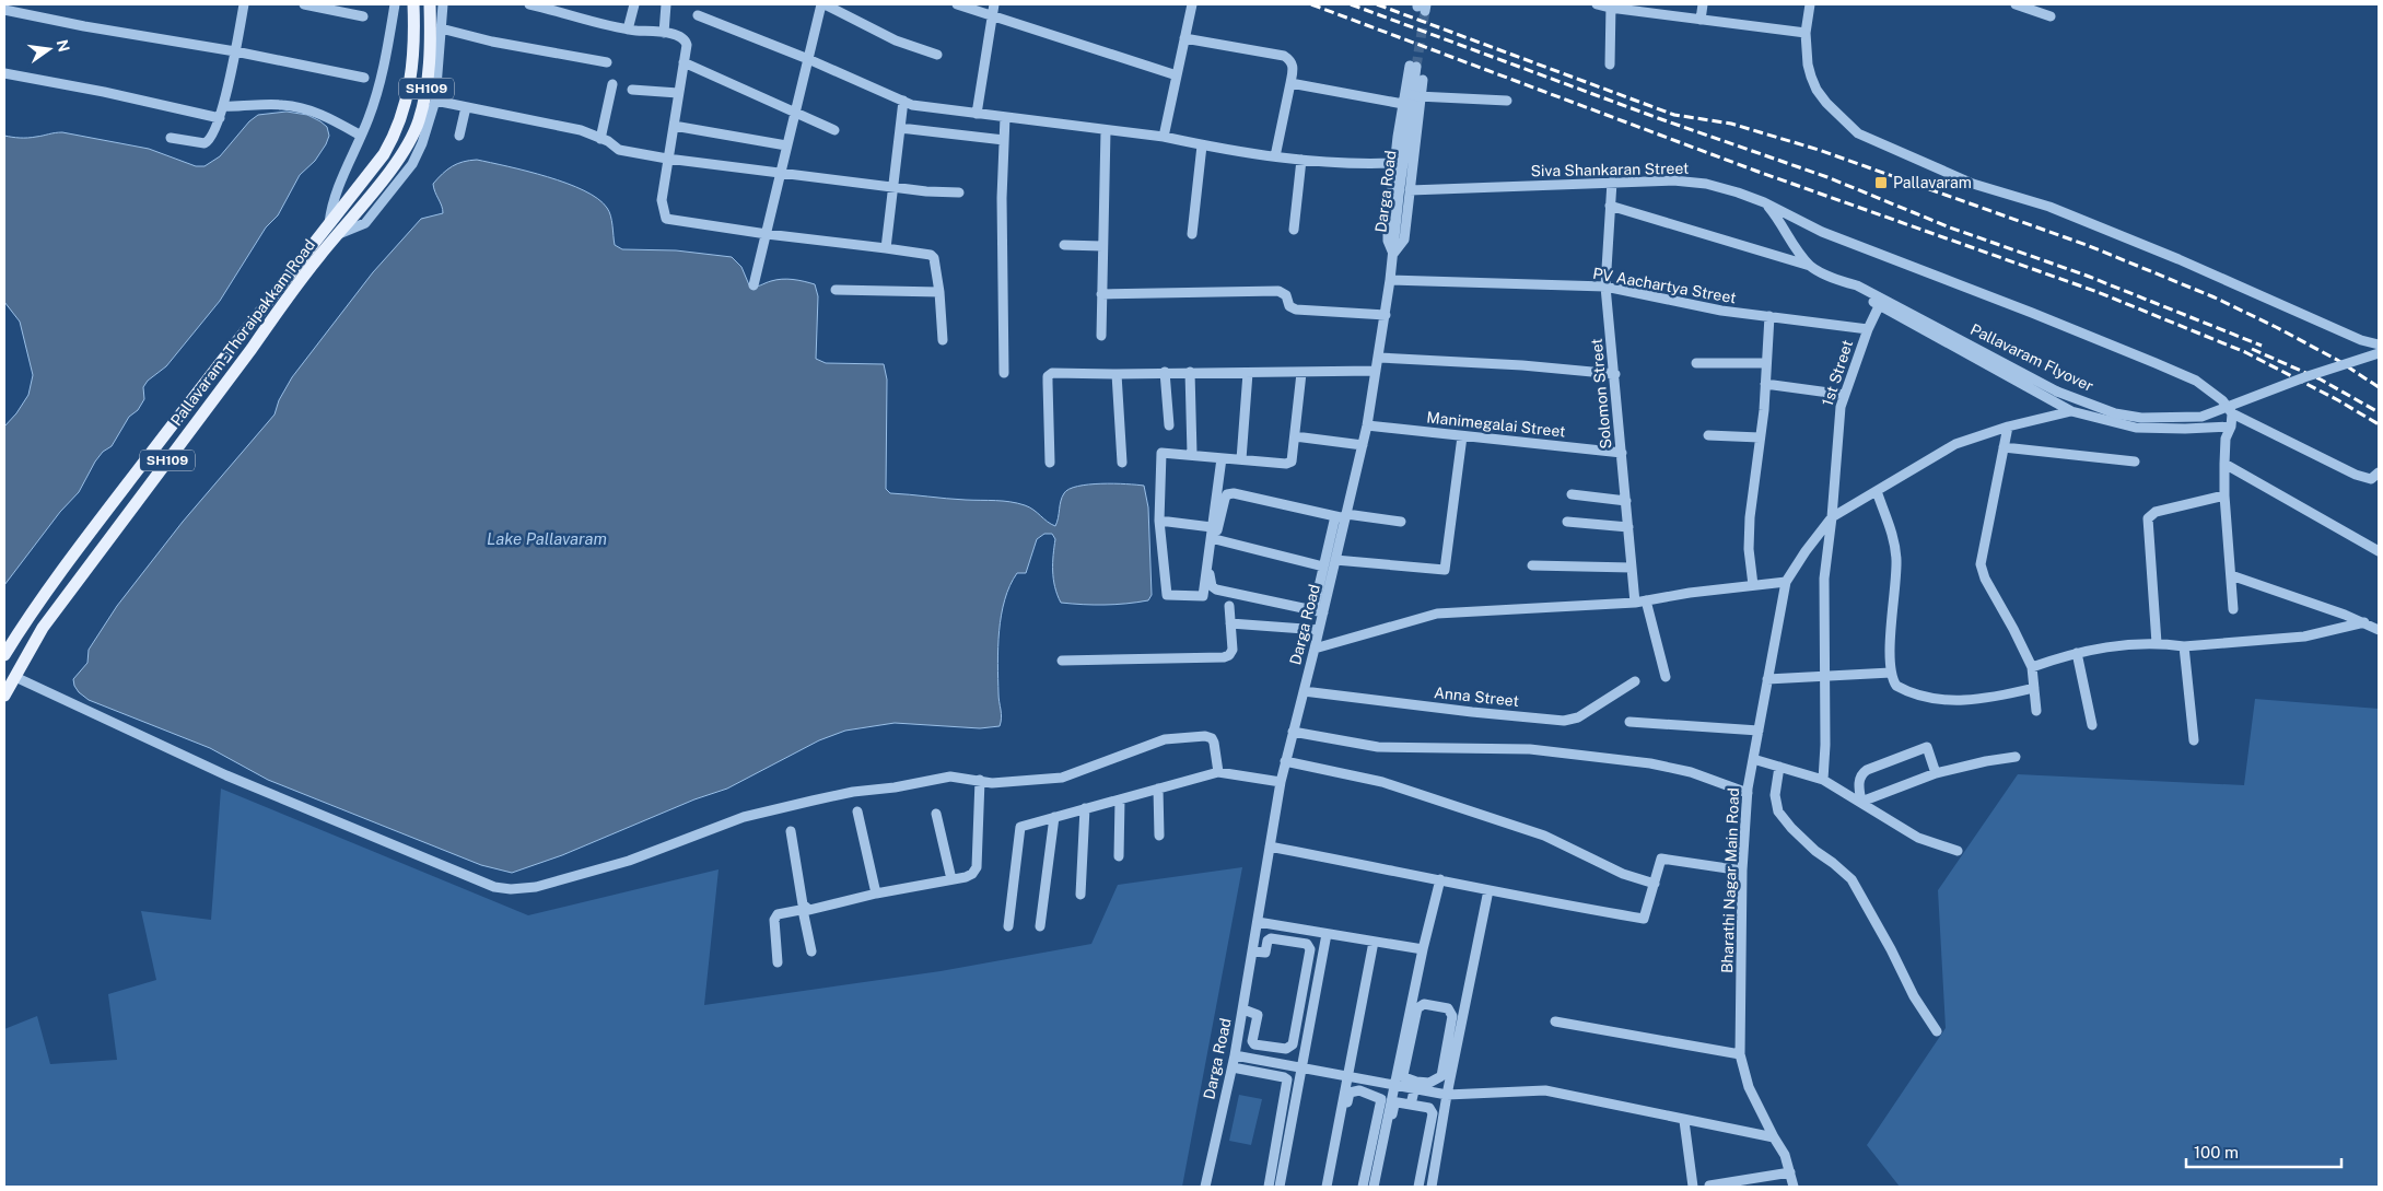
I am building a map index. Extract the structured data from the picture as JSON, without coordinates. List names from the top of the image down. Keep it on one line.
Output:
{"streets":{"main road":["SH109","Pallavaram - Thoraipakkam Road"],"street":["Siva Shankaran Street","Darga Road","PV Aachartya Street","Pallavaram Flyover","1st Street","Solomon Street","Manimegalai Street","Anna Street","Bharathi Nagar Main Road"]},"crossings":[["SH109","Pallavaram - Thoraipakkam Road"],["Siva Shankaran Street","Solomon Street"],["Darga Road","PV Aachartya Street"],["Darga Road","Manimegalai Street"],["Darga Road","Anna Street"],["PV Aachartya Street","1st Street"],["PV Aachartya Street","Solomon Street"],["1st Street","Bharathi Nagar Main Road"],["Solomon Street","Manimegalai Street"]],"water":["Lake Pallavaram"],"places":{"transit":["Pallavaram"]},"scale_bar":"100 m","north":"right"}
